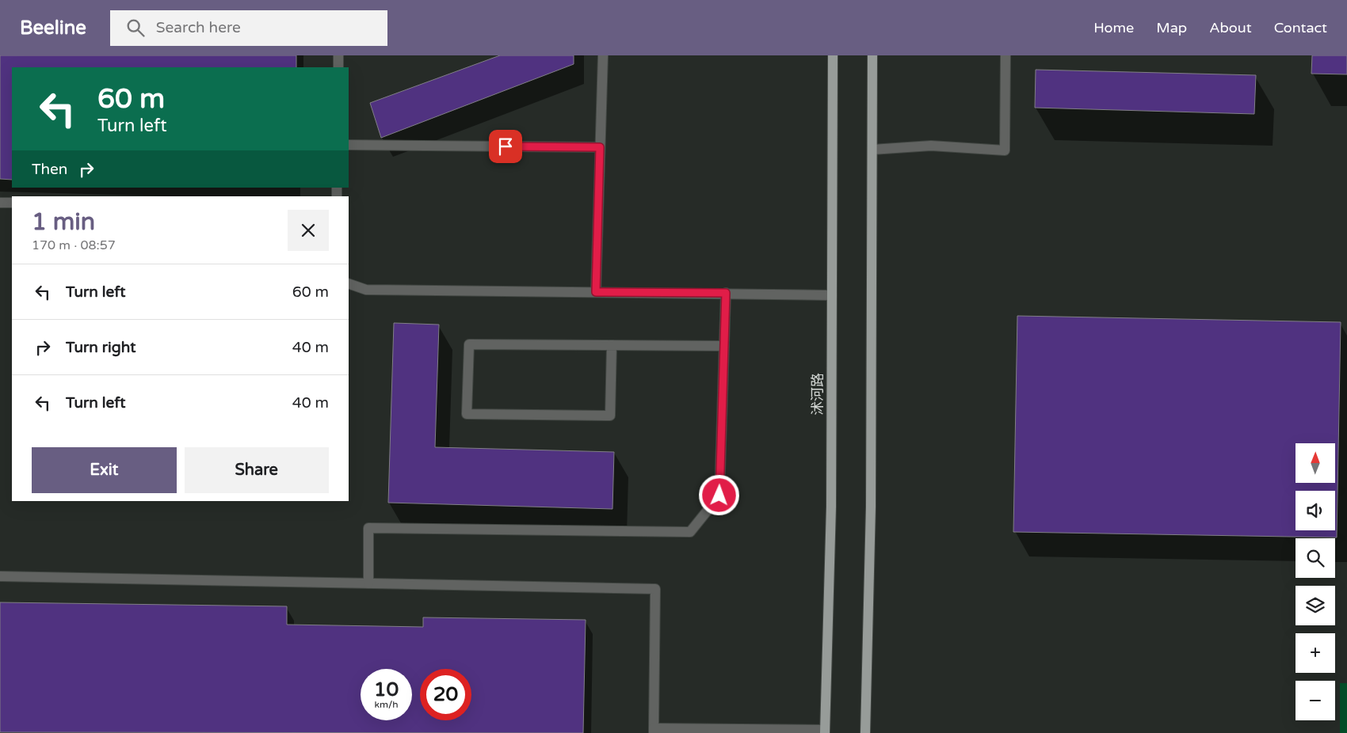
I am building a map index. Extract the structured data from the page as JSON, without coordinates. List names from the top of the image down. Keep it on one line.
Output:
{"streets":{"main road":["沭河路"]},"north":"top","page":{"header":"Beeline","search":"Search here","nav":["Home","Map","About","Contact"],"turn":["60 m","Turn left"],"then":"Then","heading":["1 min","170 m · 08:57"],"list":[{"name":"Turn left","value":"60 m"},{"name":"Turn right","value":"40 m"},{"name":"Turn left","value":"40 m"}],"buttons":["Exit","Share"],"map_buttons":["+","−"],"speed":"10 km/h","limit":"20"}}
